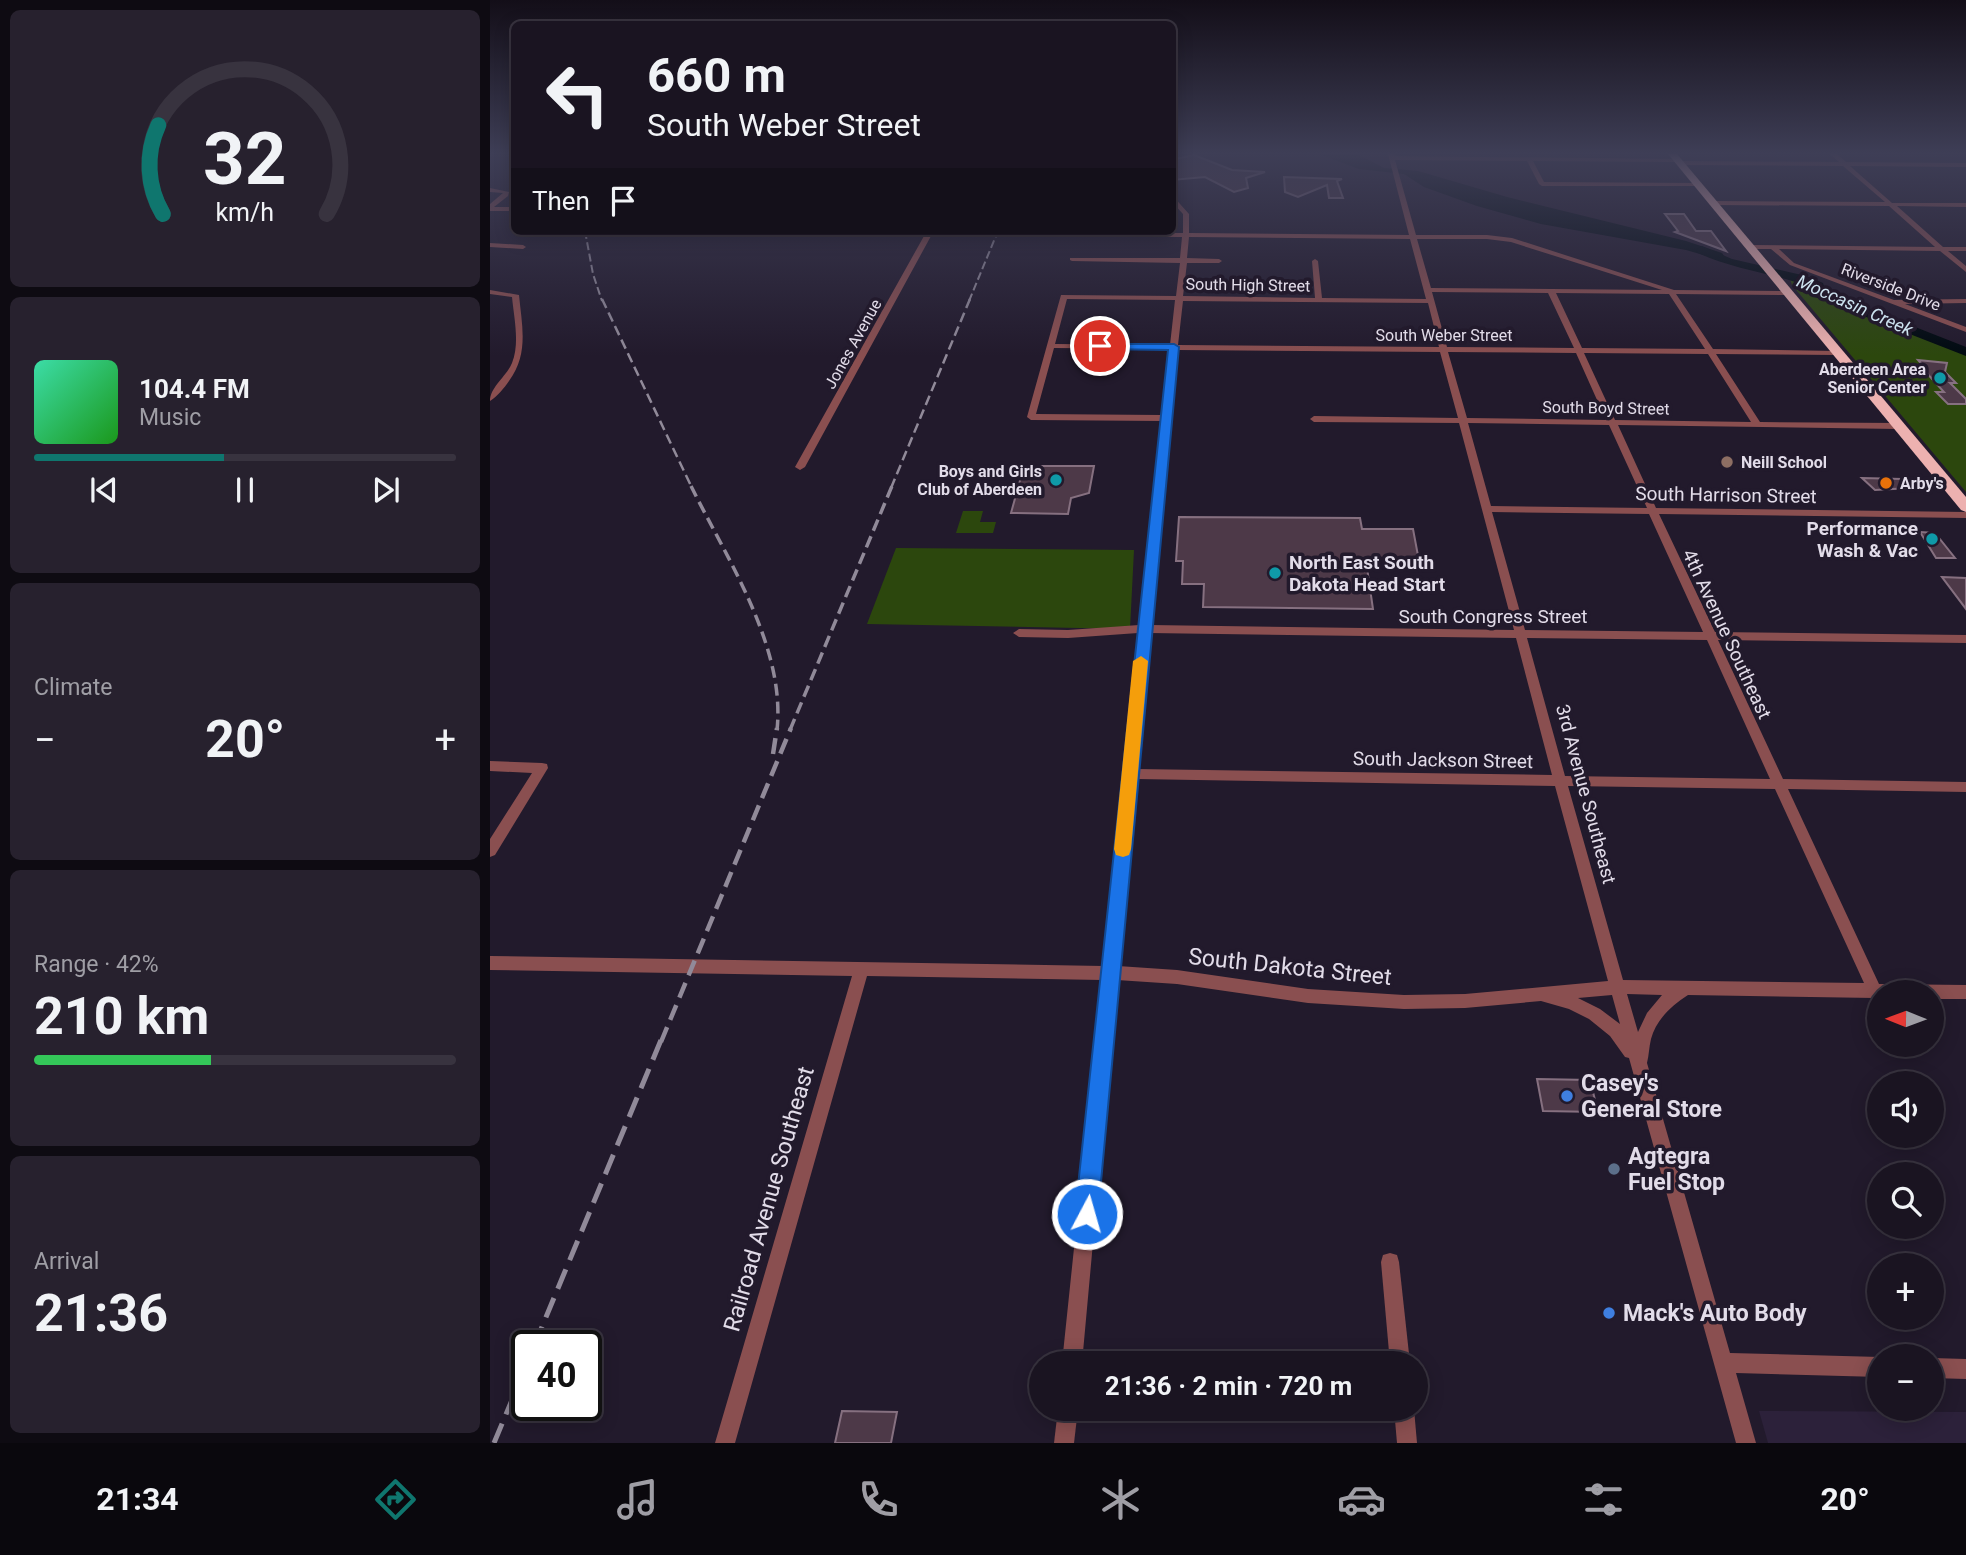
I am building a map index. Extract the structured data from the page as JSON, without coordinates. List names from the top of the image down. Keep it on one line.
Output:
{"streets":{"street":["South High Street","Riverside Drive","South Weber Street","Jones Avenue","South Boyd Street","South Harrison Street","South Congress Street","4th Avenue Southeast","South Jackson Street","3rd Avenue Southeast","South Dakota Street","Railroad Avenue Southeast"]},"crossings":[["South High Street","South Weber Street"],["South High Street","4th Avenue Southeast"],["South High Street","3rd Avenue Southeast"],["South Weber Street","4th Avenue Southeast"],["South Weber Street","3rd Avenue Southeast"],["South Boyd Street","4th Avenue Southeast"],["South Boyd Street","3rd Avenue Southeast"],["South Harrison Street","4th Avenue Southeast"],["South Harrison Street","3rd Avenue Southeast"],["South Congress Street","4th Avenue Southeast"],["South Congress Street","3rd Avenue Southeast"],["4th Avenue Southeast","South Jackson Street"],["South Jackson Street","3rd Avenue Southeast"],["3rd Avenue Southeast","South Dakota Street"],["South Dakota Street","Railroad Avenue Southeast"]],"water":["Moccasin Creek"],"places":["Aberdeen Area Senior Center","Neill School","Boys and Girls Club of Aberdeen","Arby's","Performance Wash & Vac","North East South Dakota Head Start","Casey's General Store","Agtegra Fuel Stop","Mack's Auto Body"],"north":"left","page":{"turn":["660 m","South Weber Street"],"then":"Then","song":["104.4 FM","Music"],"tile":["Climate",["Range · 42%","210 km"],["Arrival","21:36"]],"heat":["−","20°","+"],"map_buttons":["+","−"],"limit":"40","trip":"21:36 · 2 min · 720 m","tabs":["21:34","20°"],"gauge":["32","km/h"]}}
